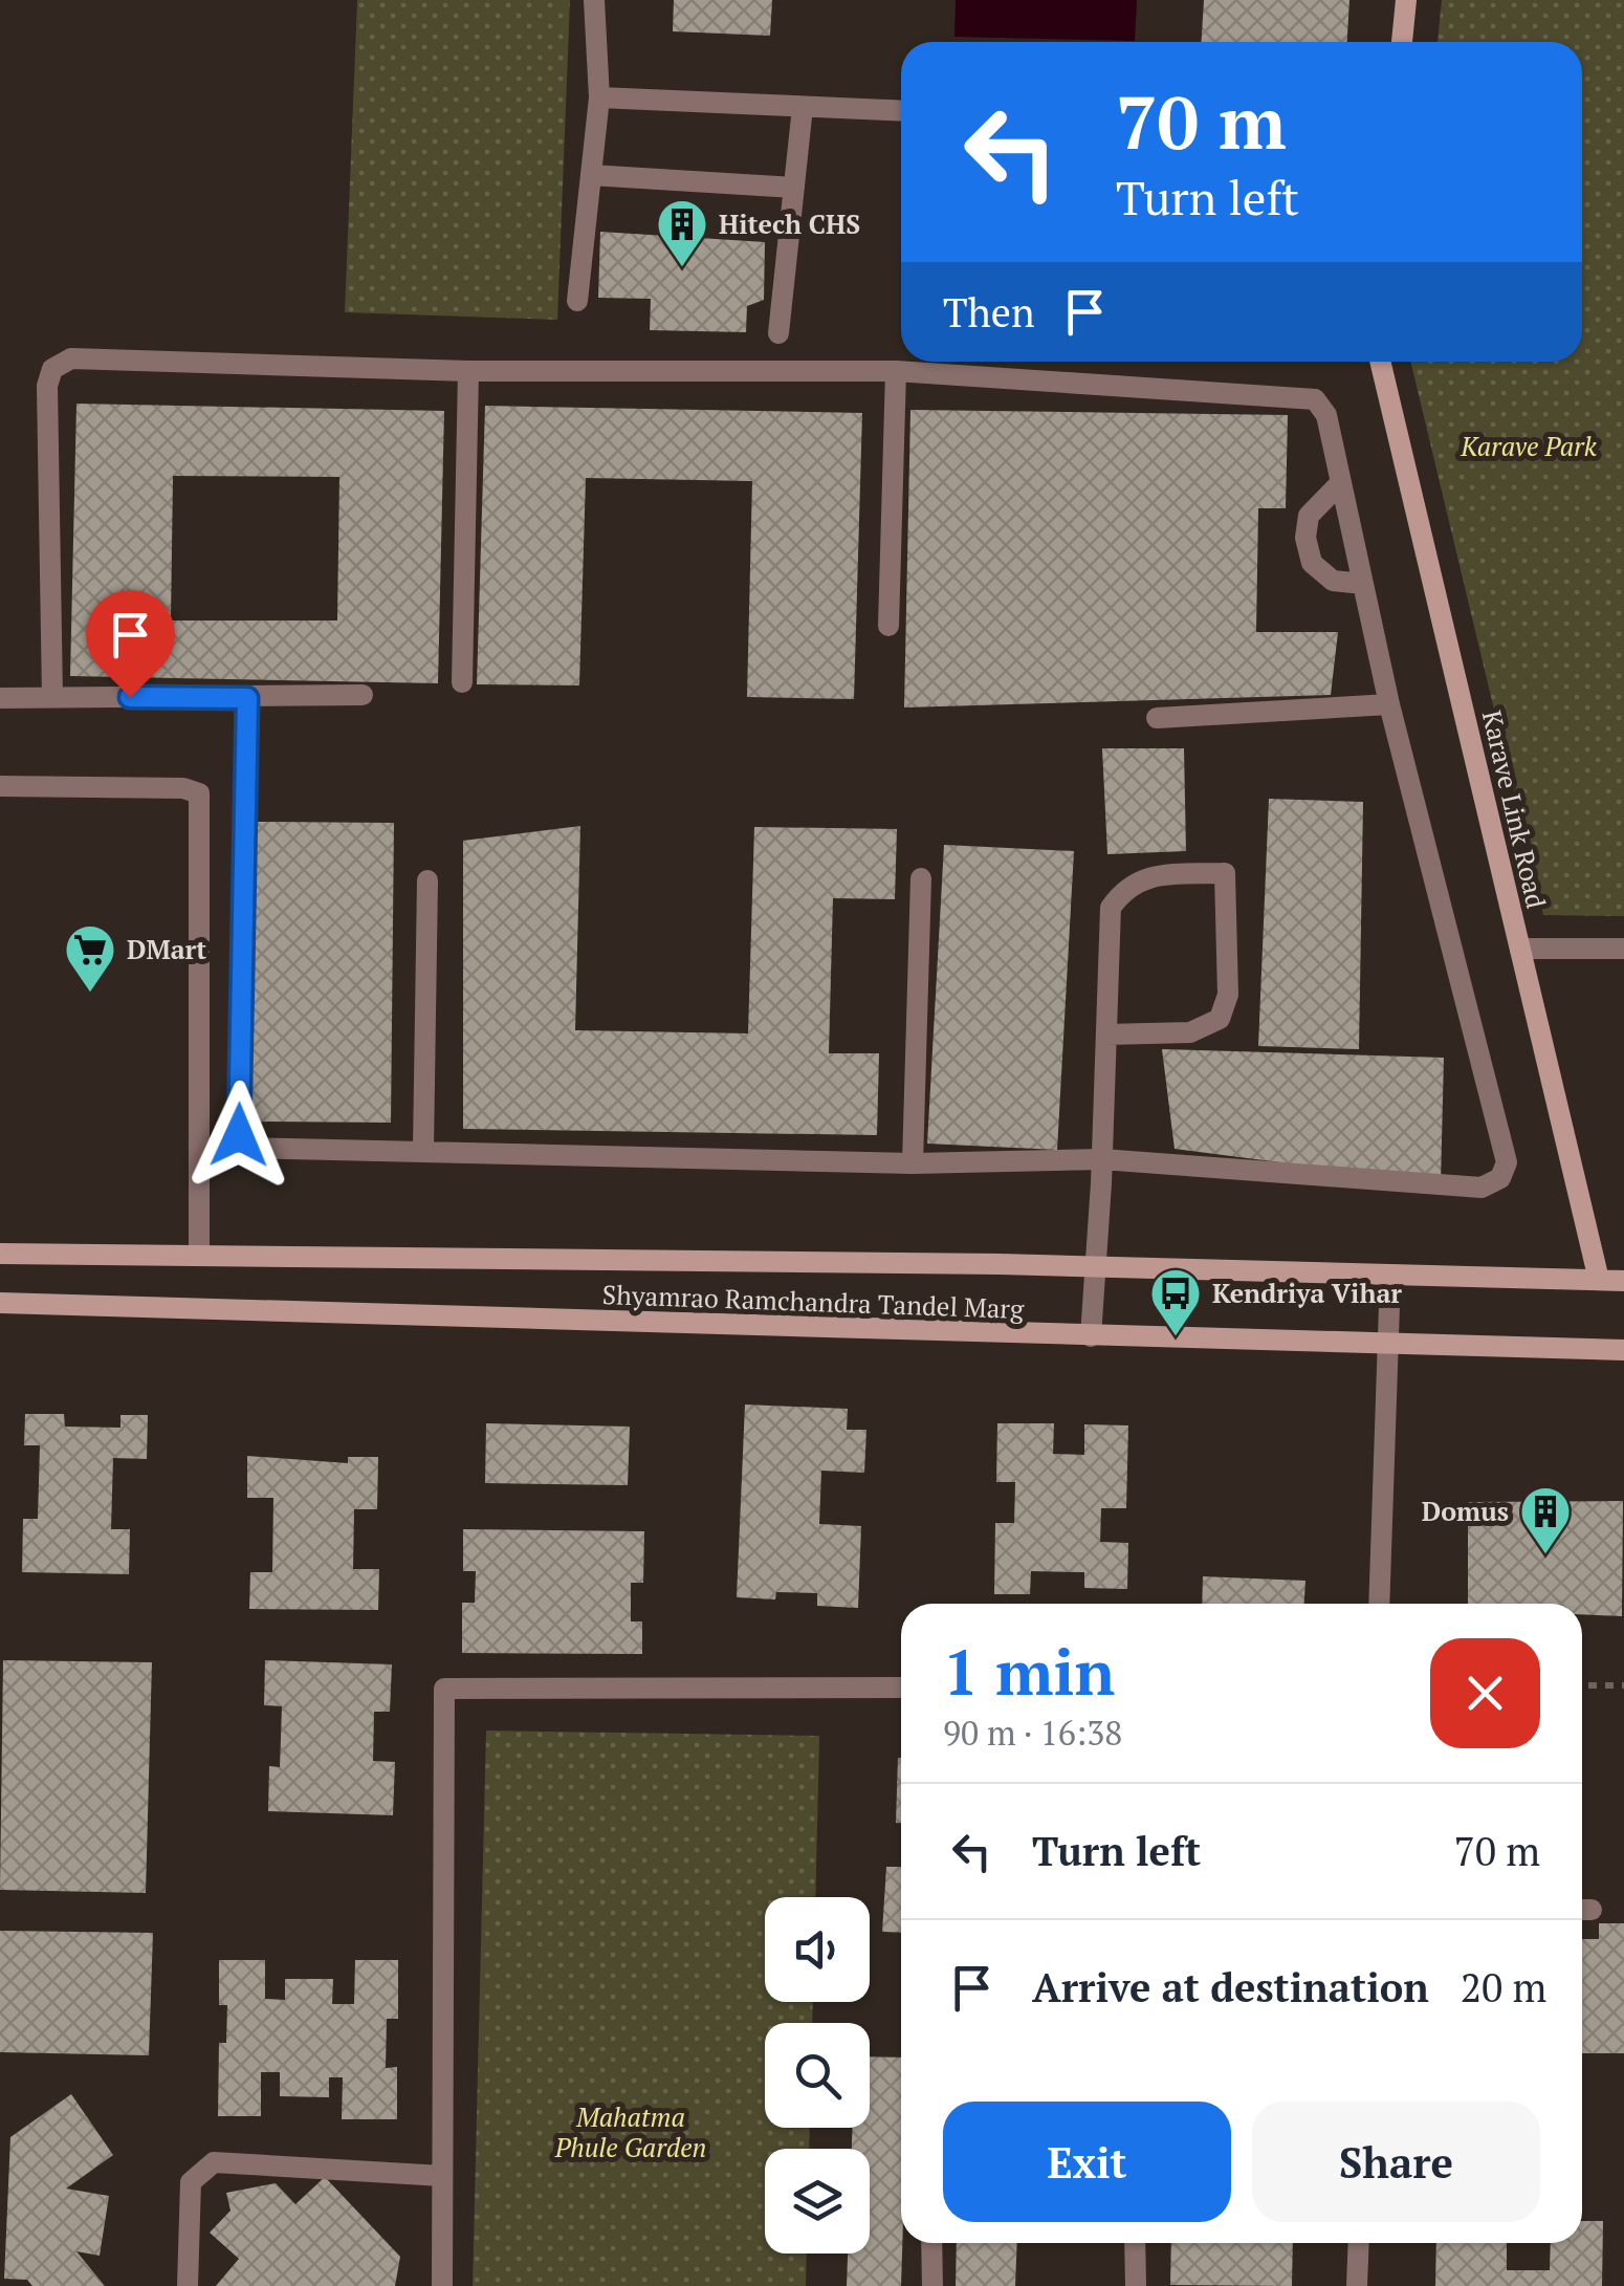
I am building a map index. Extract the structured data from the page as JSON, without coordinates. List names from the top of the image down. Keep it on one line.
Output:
{"streets":{"street":["Karave Link Road","Shyamrao Ramchandra Tandel Marg"]},"crossings":[["Karave Link Road","Shyamrao Ramchandra Tandel Marg"]],"parks":["Karave Park","Mahatma Phule Garden"],"places":{"building":["Hitech CHS","Domus"],"supermarket":["DMart"],"bus stop":["Kendriya Vihar"]},"page":{"turn":["70 m","Turn left"],"then":"Then","heading":["1 min","90 m · 16:38"],"list":[{"name":"Turn left","value":"70 m"},{"name":"Arrive at destination","value":"20 m"}],"buttons":["Exit","Share"]}}
